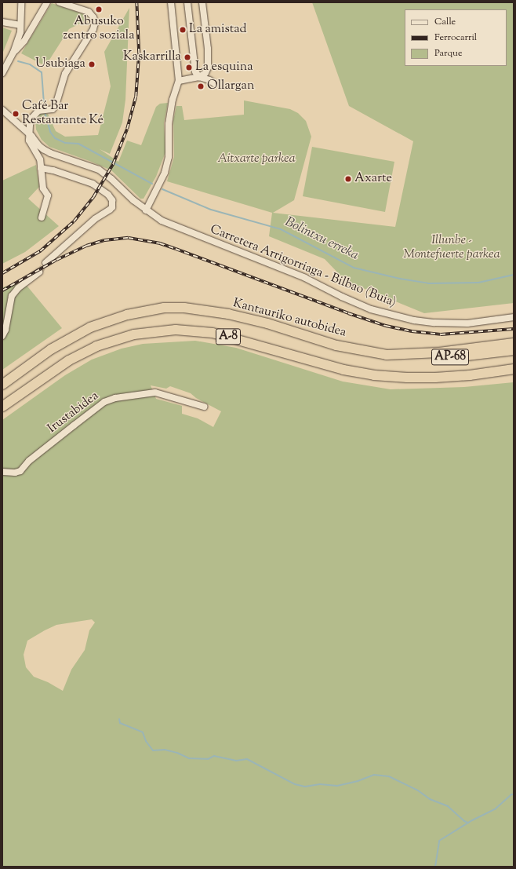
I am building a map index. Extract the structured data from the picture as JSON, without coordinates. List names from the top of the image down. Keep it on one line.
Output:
{"streets":{"highway":["Kantauriko autobidea","A-8","AP-68"],"street":["Carretera Arrigorriaga - Bilbao (Buia)","Irustabidea"]},"crossings":[["Kantauriko autobidea","AP-68"],["A-8","AP-68"]],"water":["Bolintxu erreka"],"parks":["Aitxarte parkea","Illunbe - Montefuerte parkea"],"places":["Abusuko zentro soziala","La amistad","Kaskarrilla","Usubiaga","La esquina","Ollargan","Café Bar Restaurante Ké","Axarte"],"legend":["Calle","Ferrocarril","Parque"]}
